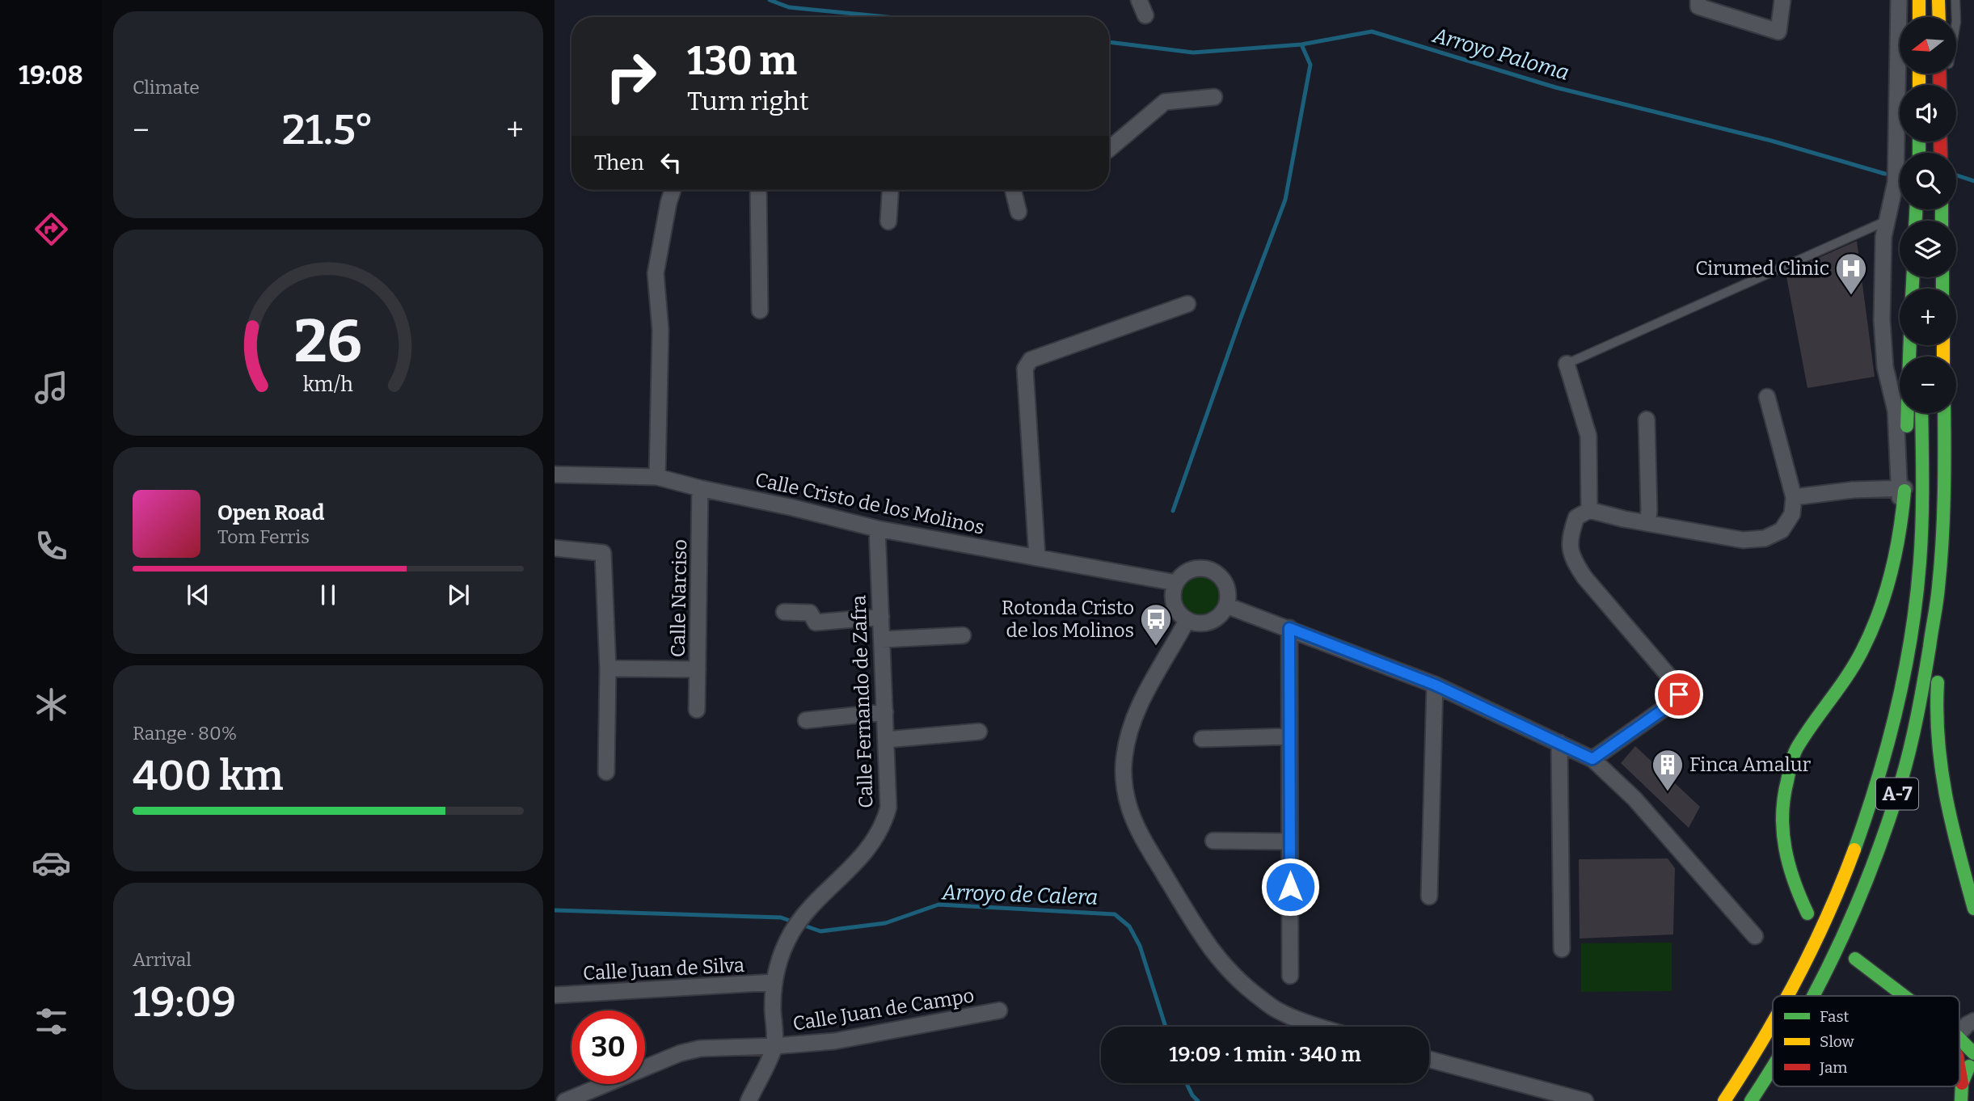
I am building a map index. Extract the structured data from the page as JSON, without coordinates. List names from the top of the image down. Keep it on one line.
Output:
{"streets":{"main road":["A-7"],"street":["Calle Cristo de los Molinos","Calle Narciso","Calle Fernando de Zafra","Calle Juan de Silva","Calle Juan de Campo"]},"crossings":[["Calle Cristo de los Molinos","Calle Narciso"],["Calle Cristo de los Molinos","Calle Fernando de Zafra"],["Calle Fernando de Zafra","Calle Juan de Silva"],["Calle Fernando de Zafra","Calle Juan de Campo"]],"water":["Arroyo Paloma","Arroyo de Calera"],"places":{"hospital":["Cirumed Clinic"],"bus stop":["Rotonda Cristo de los Molinos"],"building":["Finca Amalur"]},"legend":["Fast","Slow","Jam"],"north":"left","page":{"tabs":"19:08","tile":["Climate",["Range · 80%","400 km"],["Arrival","19:09"]],"map_buttons":["+","−"],"turn":["130 m","Turn right"],"heat":["−","21.5°","+"],"then":"Then","song":["Open Road","Tom Ferris"],"limit":"30","trip":"19:09 · 1 min · 340 m","gauge":["26","km/h"]}}
